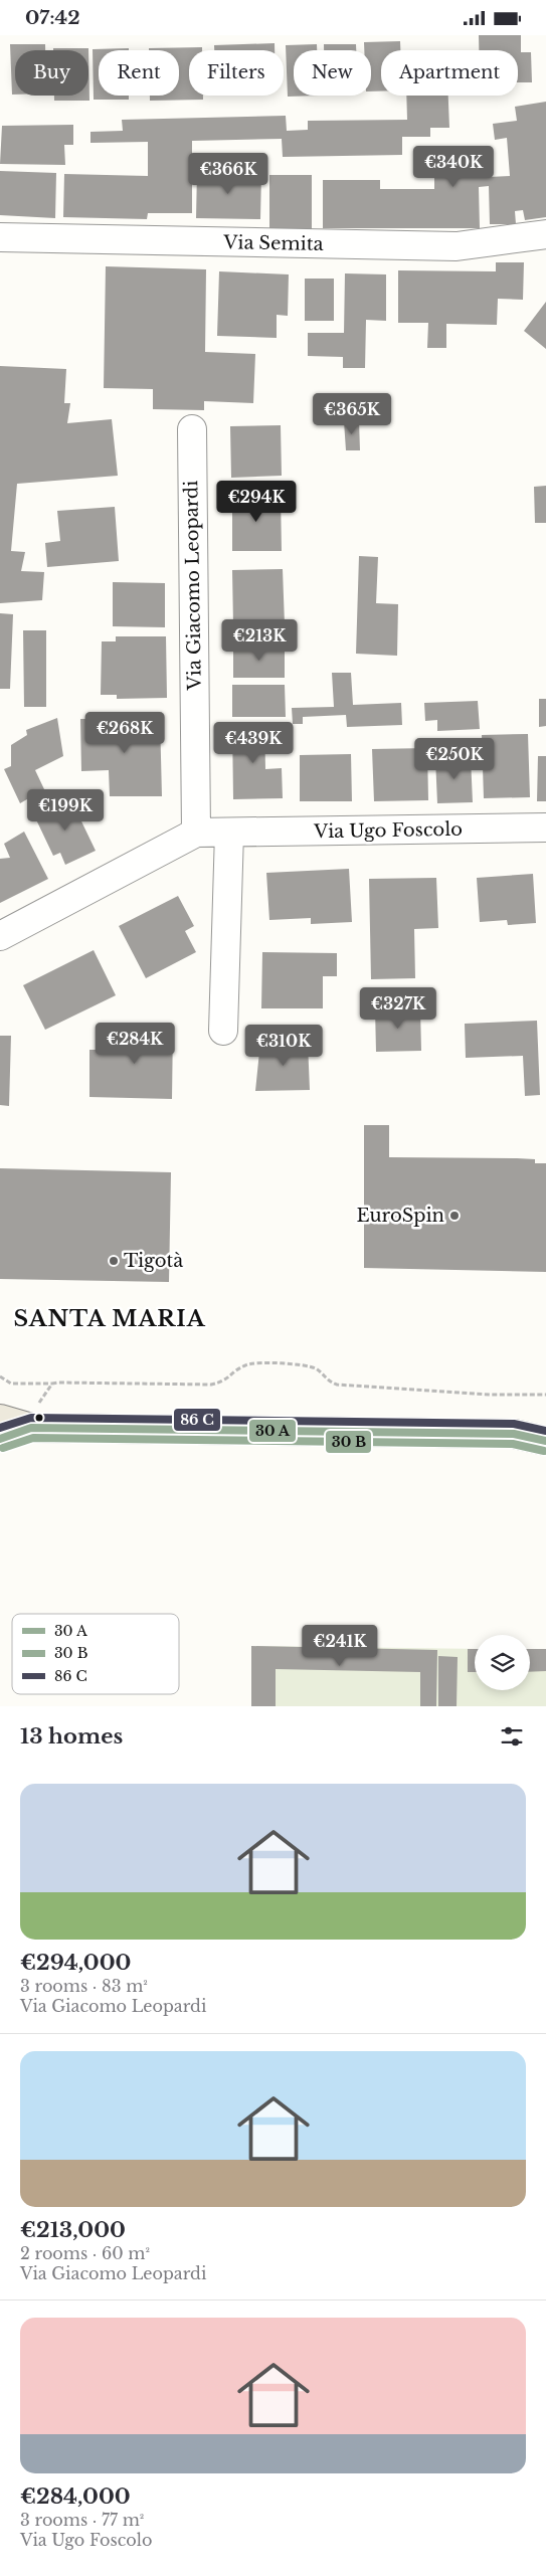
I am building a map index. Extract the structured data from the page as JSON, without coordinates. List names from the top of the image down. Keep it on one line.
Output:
{"streets":{"street":["Via Semita","Via Giacomo Leopardi","Via Ugo Foscolo"]},"crossings":[["Via Giacomo Leopardi","Via Ugo Foscolo"]],"districts":["SANTA MARIA"],"places":["EuroSpin","Tigotà"],"legend":["30 A","30 B","86 C"],"page":{"status":"07:42","chip":["Buy","Rent","Filters","New","Apartment"],"price":["€340K","€366K","€365K","€294K","€213K","€268K","€439K","€250K","€199K","€327K","€284K","€310K","€241K"],"heading":"13 homes","list":[{"name":"€294,000","note":"3 rooms · 83 m² · Via Giacomo Leopardi"},{"name":"€213,000","note":"2 rooms · 60 m² · Via Giacomo Leopardi"},{"name":"€284,000","note":"3 rooms · 77 m² · Via Ugo Foscolo"}]}}
